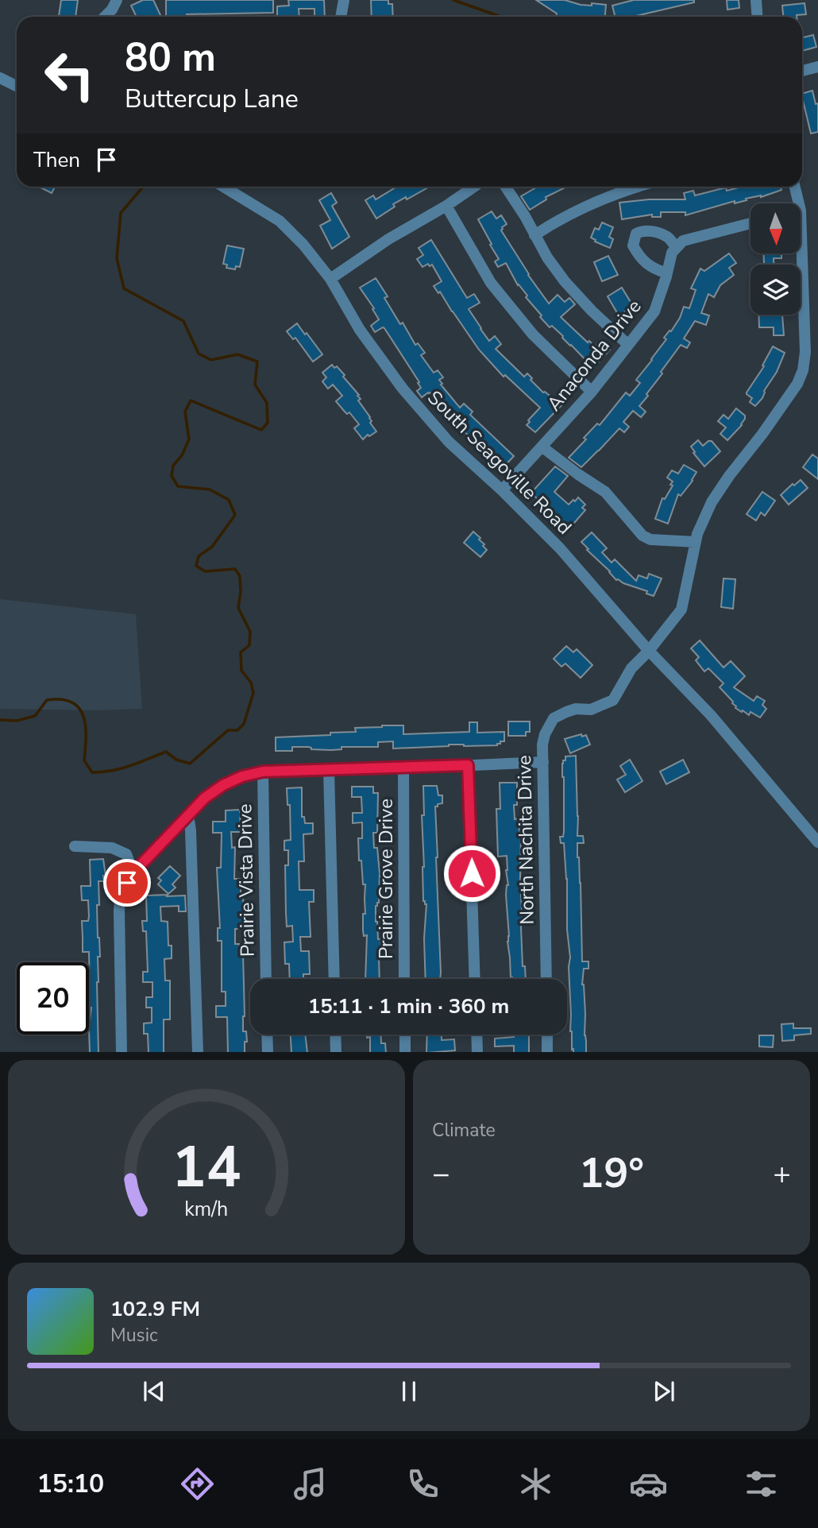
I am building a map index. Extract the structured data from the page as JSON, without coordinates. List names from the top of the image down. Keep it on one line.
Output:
{"streets":{"street":["Anaconda Drive","South Seagoville Road","North Nachita Drive","Prairie Grove Drive","Prairie Vista Drive"]},"crossings":[["Anaconda Drive","South Seagoville Road"],["South Seagoville Road","North Nachita Drive"]],"north":"bottom","page":{"turn":["80 m","Buttercup Lane"],"then":"Then","limit":"20","trip":"15:11 · 1 min · 360 m","tile":"Climate","heat":["−","19°","+"],"song":["102.9 FM","Music"],"tabs":"15:10","gauge":["14","km/h"]}}
